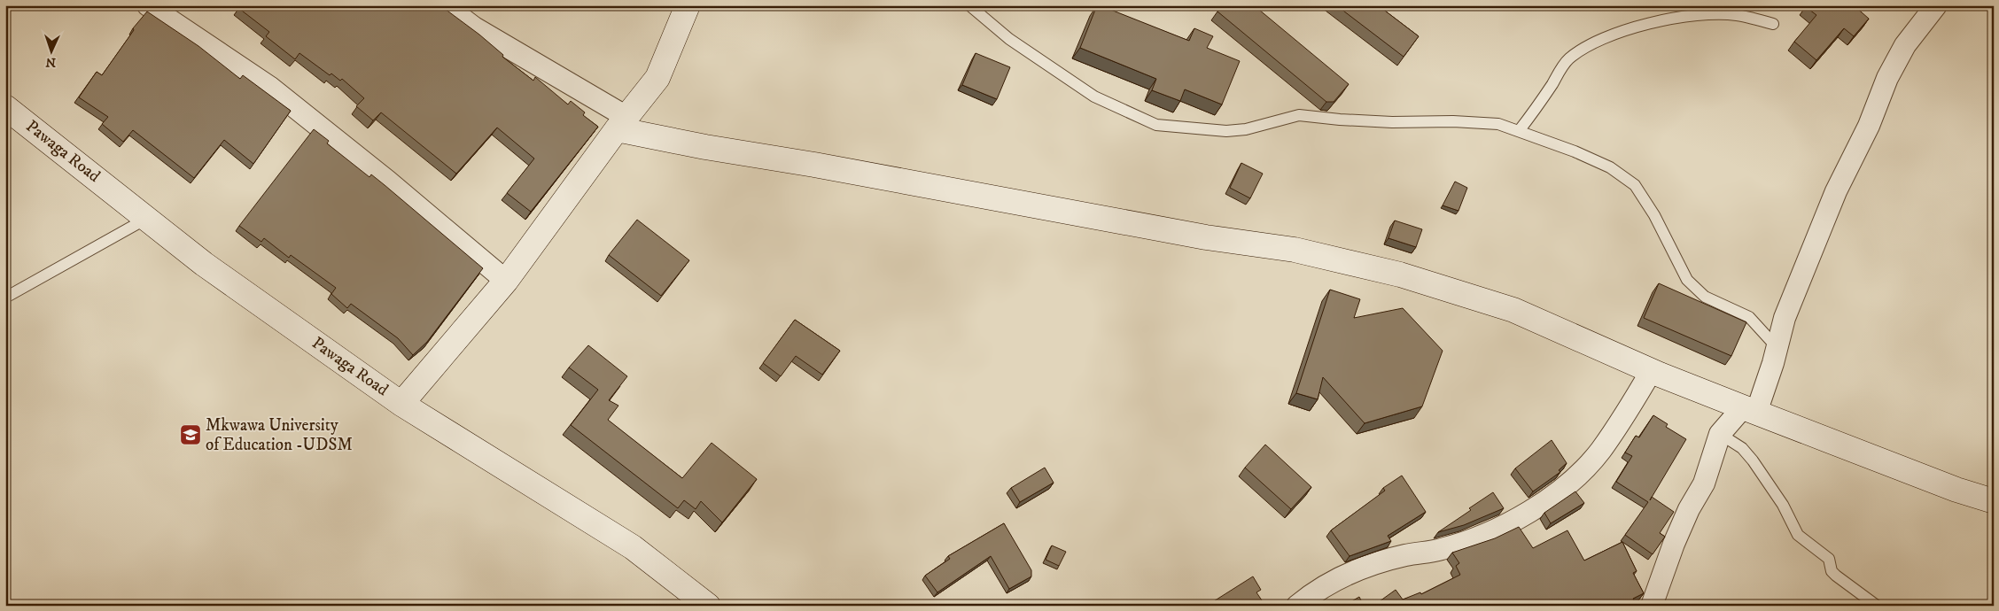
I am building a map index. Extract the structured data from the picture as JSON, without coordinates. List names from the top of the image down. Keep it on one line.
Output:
{"streets":{"street":["Pawaga Road"]},"places":{"school or university":["Mkwawa University of Education -UDSM"]},"north":"bottom"}
